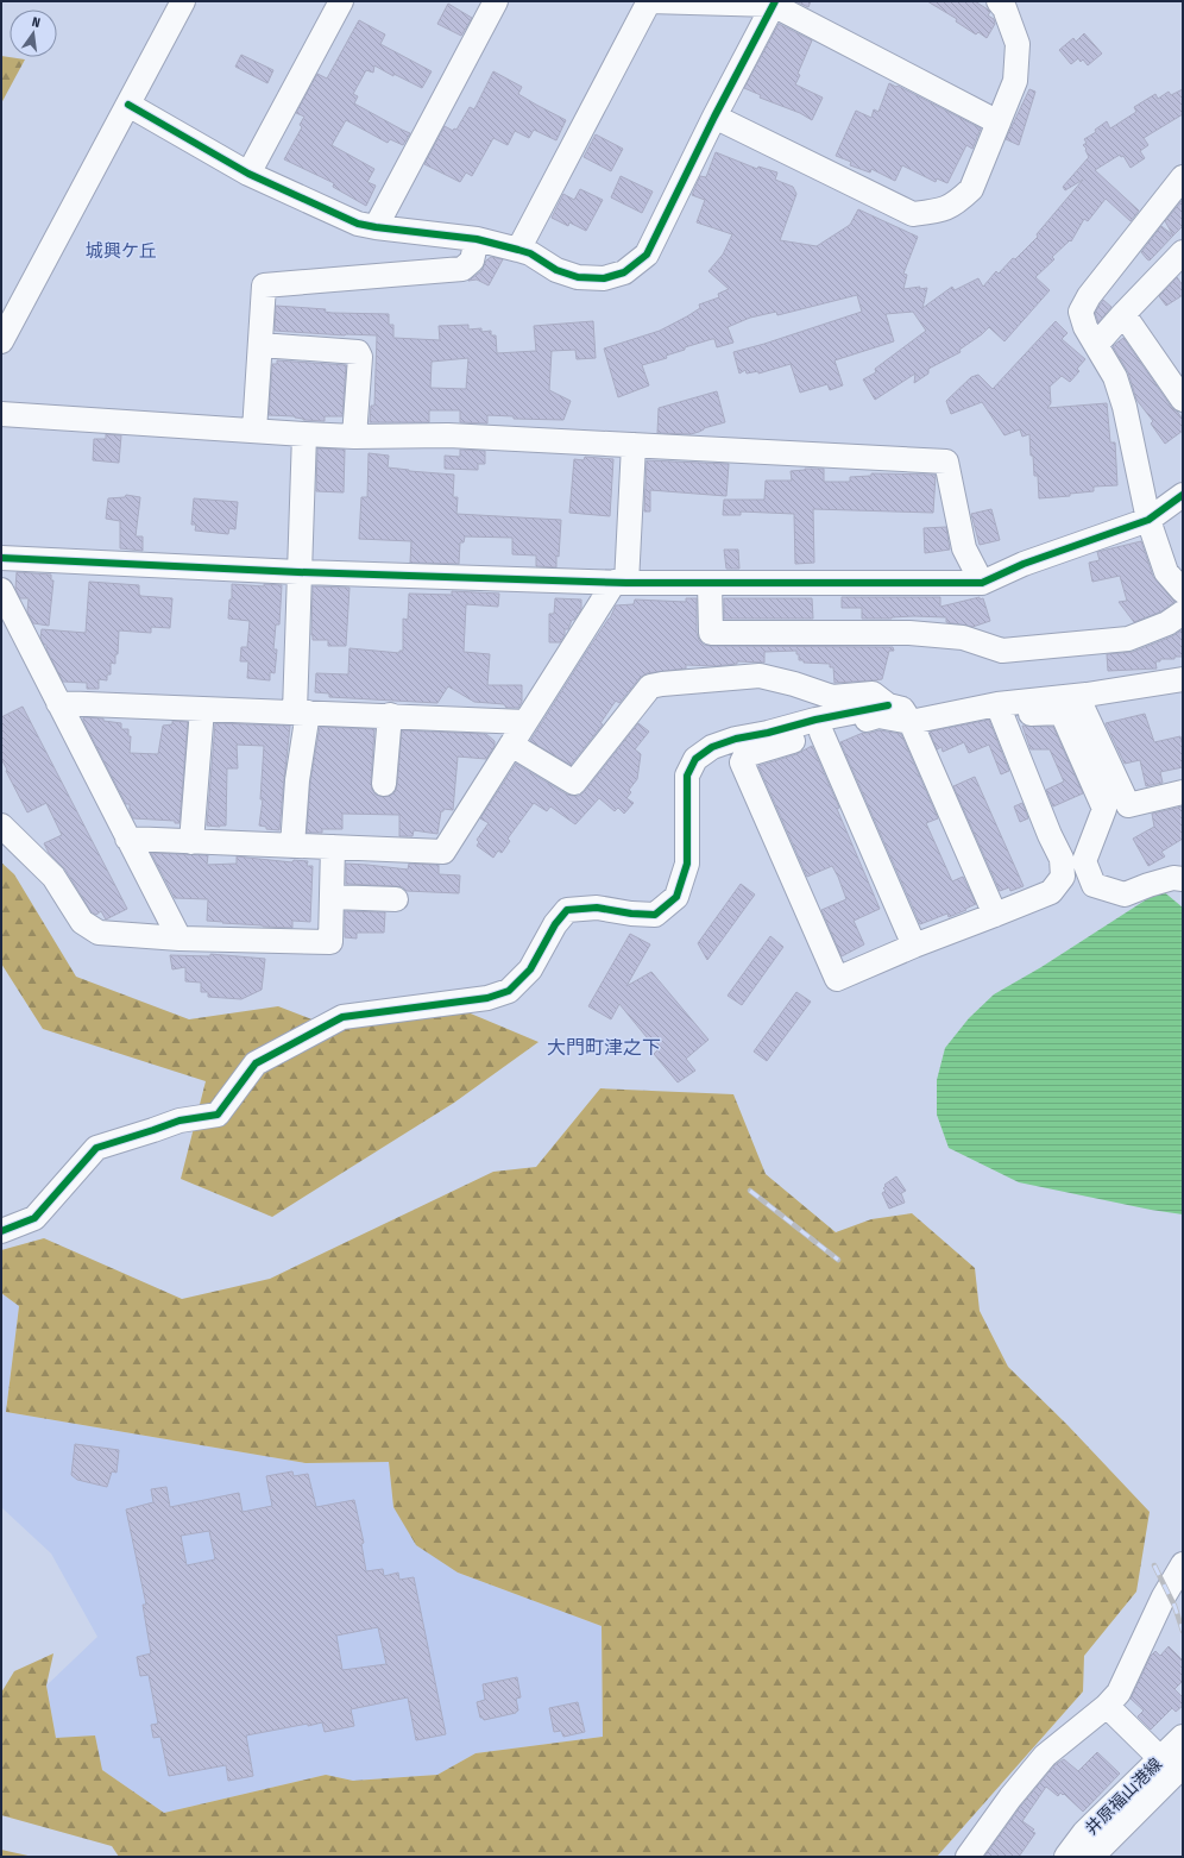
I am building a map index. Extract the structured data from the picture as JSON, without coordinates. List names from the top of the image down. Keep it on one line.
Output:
{"streets":{"main road":["井原福山港線"]},"districts":["城興ケ丘","大門町津之下"],"north":"top"}
